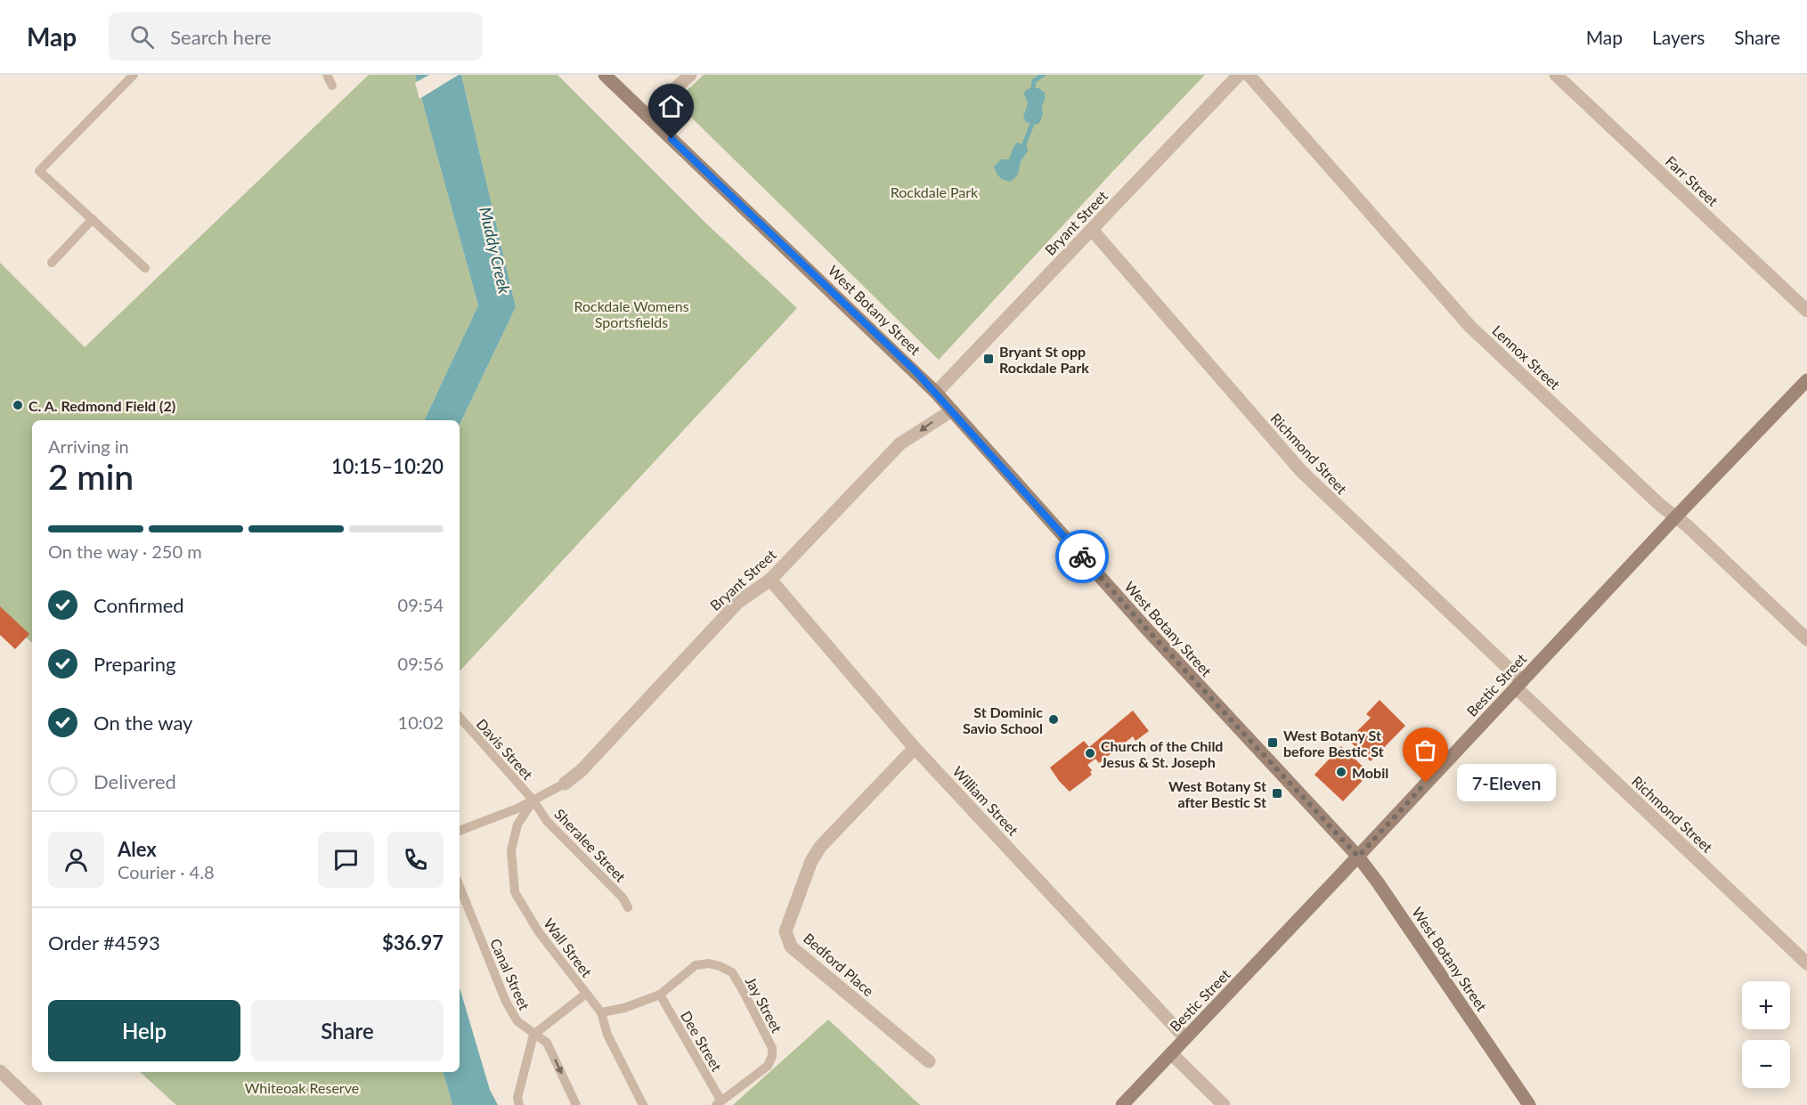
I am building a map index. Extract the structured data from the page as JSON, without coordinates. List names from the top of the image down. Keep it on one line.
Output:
{"streets":{"main road":["West Botany Street","Bestic Street"],"street":["Farr Street","Bryant Street","Lennox Street","Richmond Street","William Street","Bedford Place"],"lane":["Davis Street","Sheralee Street","Wall Street","Canal Street","Jay Street","Dee Street"]},"crossings":[["Bryant Street","West Botany Street"],["Bryant Street","Richmond Street"],["Bryant Street","William Street"],["West Botany Street","Bestic Street"],["Lennox Street","Bestic Street"],["Richmond Street","Bestic Street"],["Bestic Street","William Street"],["Davis Street","Sheralee Street"],["Davis Street","Wall Street"],["William Street","Bedford Place"],["Sheralee Street","Wall Street"],["Wall Street","Jay Street"],["Jay Street","Dee Street"]],"water":["Muddy Creek"],"parks":["Rockdale Park","Rockdale Womens Sportsfields","Whiteoak Reserve"],"places":{"transit":["Bryant St opp Rockdale Park","West Botany St before Bestic St","West Botany St after Bestic St"],"other":["C. A. Redmond Field (2)","St Dominic Savio School","Church of the Child Jesus & St. Joseph","Mobil","7-Eleven"]},"page":{"header":"Map","search":"Search here","nav":["Map","Layers","Share"],"heading":["2 min","Arriving in","10:15–10:20"],"panel":["Alex","Courier · 4.8","Order #4593","$36.97"],"bar":"On the way · 250 m","list":[["Confirmed","09:54"],["Preparing","09:56"],["On the way","10:02"],"Delivered"],"bubble":"7-Eleven","map_buttons":["+","−"],"buttons":["Help","Share"]}}
